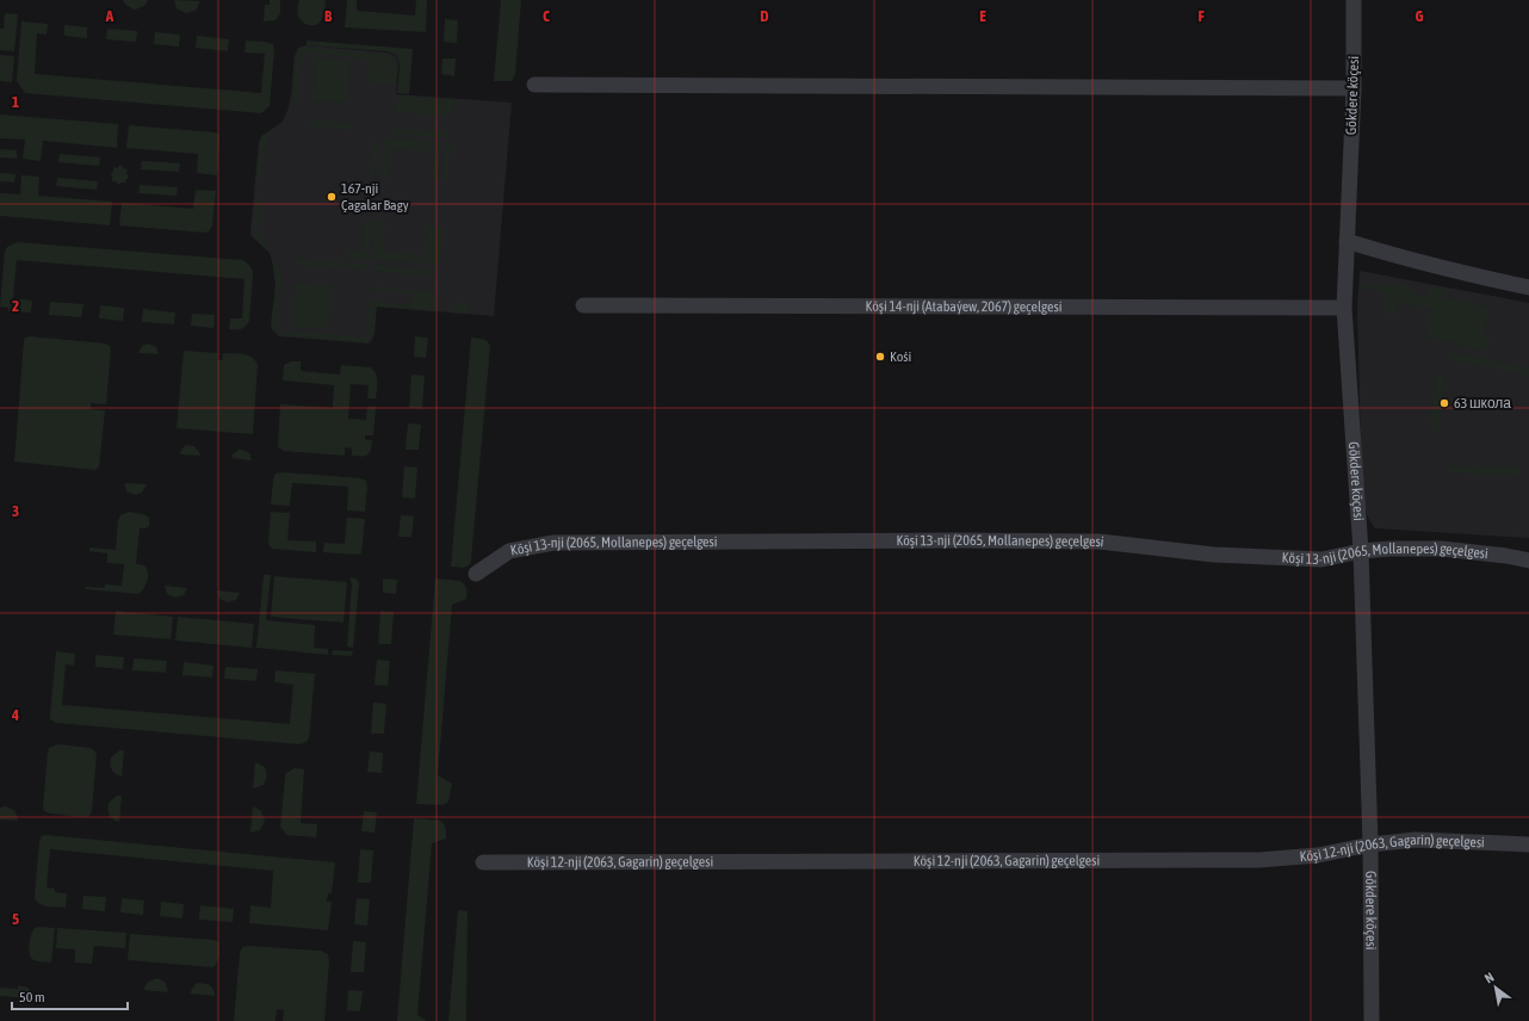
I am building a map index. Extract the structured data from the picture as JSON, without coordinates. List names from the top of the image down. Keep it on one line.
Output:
{"streets":{"street":["Gökdere köçesi","Köşi 14-nji (Atabaýew, 2067) geçelgesi","Köşi 13-nji (2065, Mollanepes) geçelgesi","Köşi 12-nji (2063, Gagarin) geçelgesi"]},"crossings":[["Gökdere köçesi","Köşi 14-nji (Atabaýew, 2067) geçelgesi"],["Gökdere köçesi","Köşi 13-nji (2065, Mollanepes) geçelgesi"],["Gökdere köçesi","Köşi 12-nji (2063, Gagarin) geçelgesi"]],"places":["167-nji Çagalar Bagy","Kośi","63 школа"],"scale_bar":"50 m","north":"top left","grid":{"columns":["A","B","C","D","E","F","G"],"rows":["1","2","3","4","5"]}}
